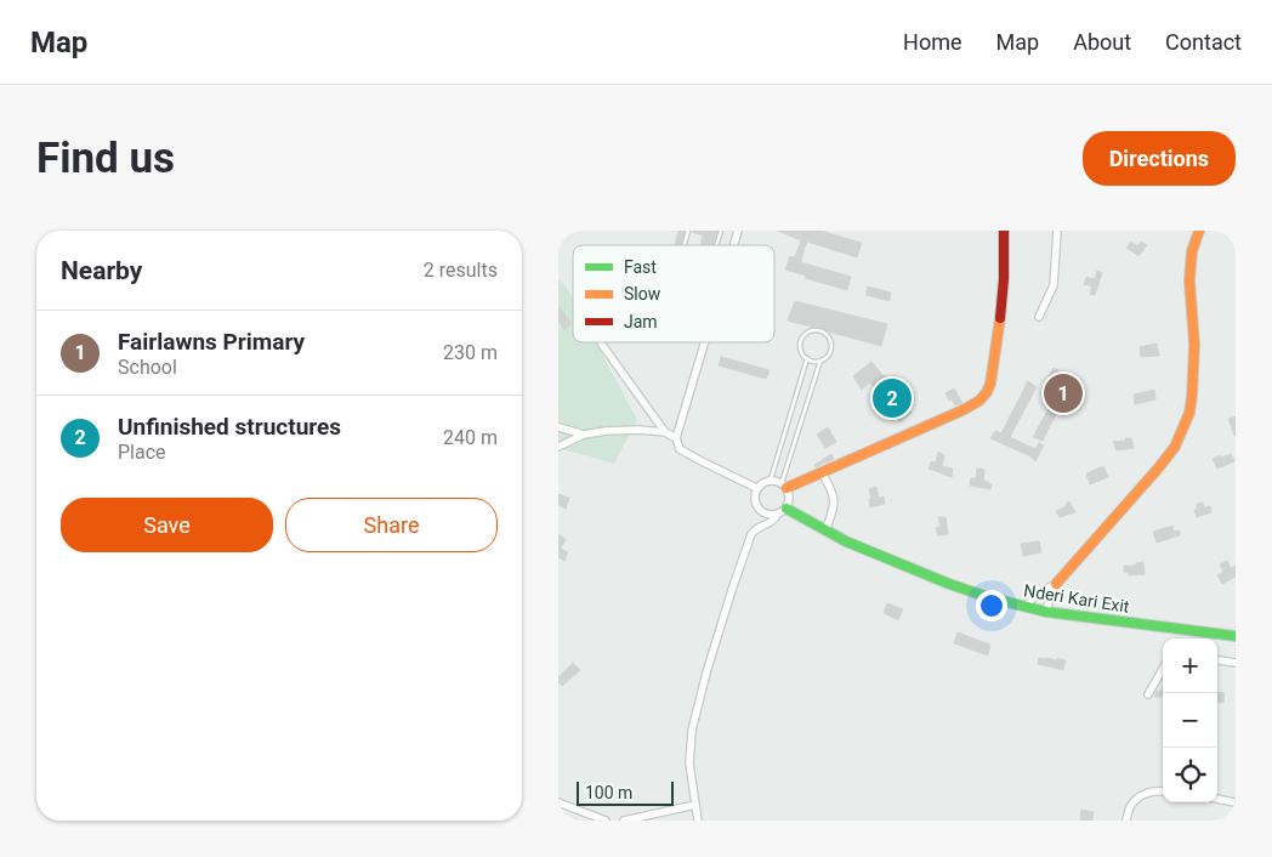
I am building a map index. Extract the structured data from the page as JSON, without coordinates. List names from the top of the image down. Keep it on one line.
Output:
{"streets":{"street":["Nderi Kari Exit"]},"legend":["Fast","Slow","Jam"],"scale_bar":"100 m","page":{"header":"Map","nav":["Home","Map","About","Contact"],"buttons":["Directions",["Save","Share"]],"title":"Find us","heading":["Nearby","2 results"],"list":[{"mark":"1","name":"Fairlawns Primary","note":"School","value":"230 m"},{"mark":"2","name":"Unfinished structures","note":"Place","value":"240 m"}],"pins":["1","2"],"map_buttons":["+","−"],"scale":"100 m"}}
